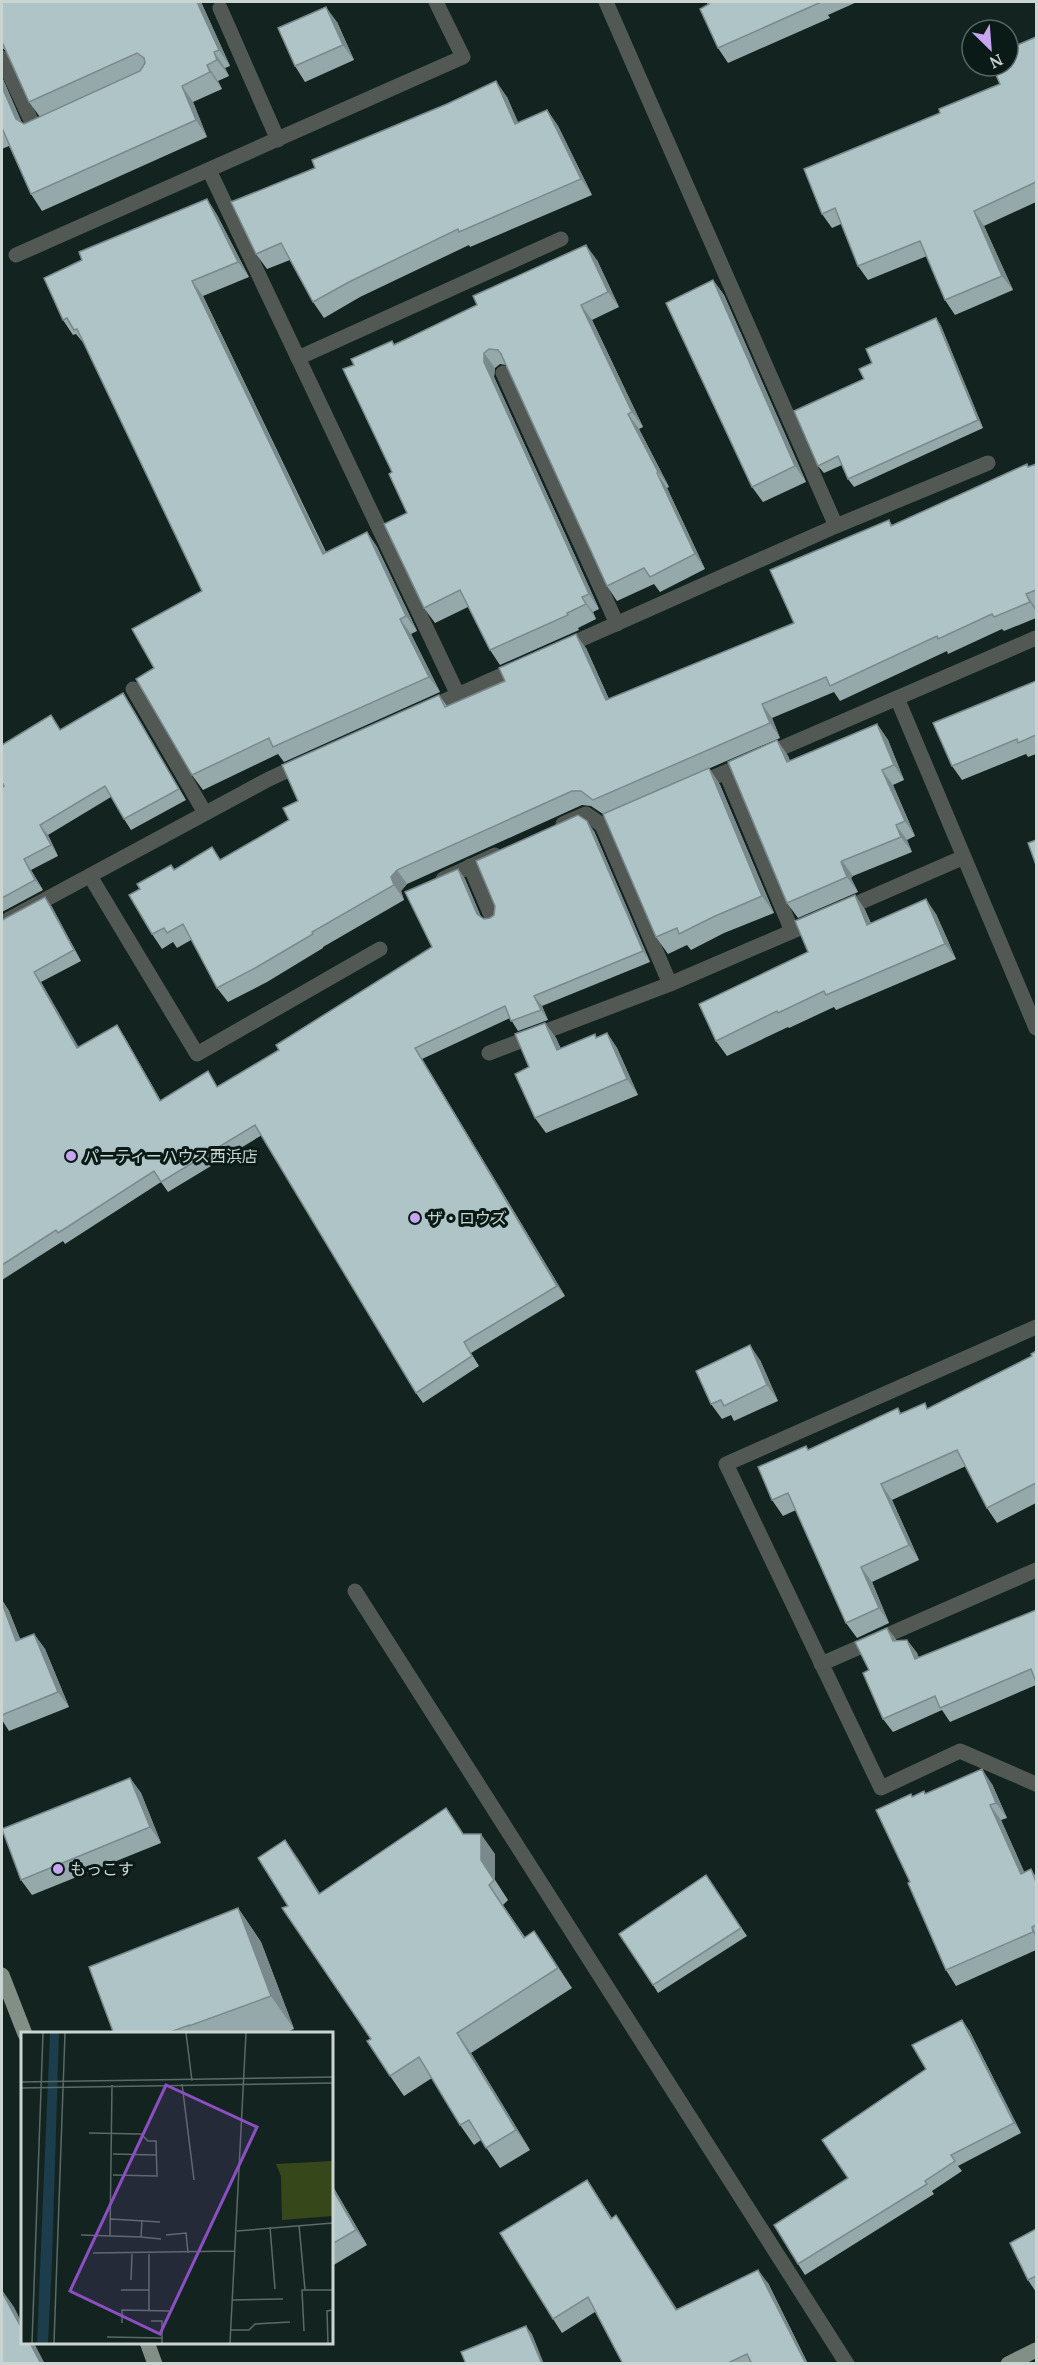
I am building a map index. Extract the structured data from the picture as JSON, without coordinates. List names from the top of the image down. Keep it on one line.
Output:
{"places":["パーティーハウス西浜店","ザ・ロウズ","もっこす"],"north":"bottom right"}
